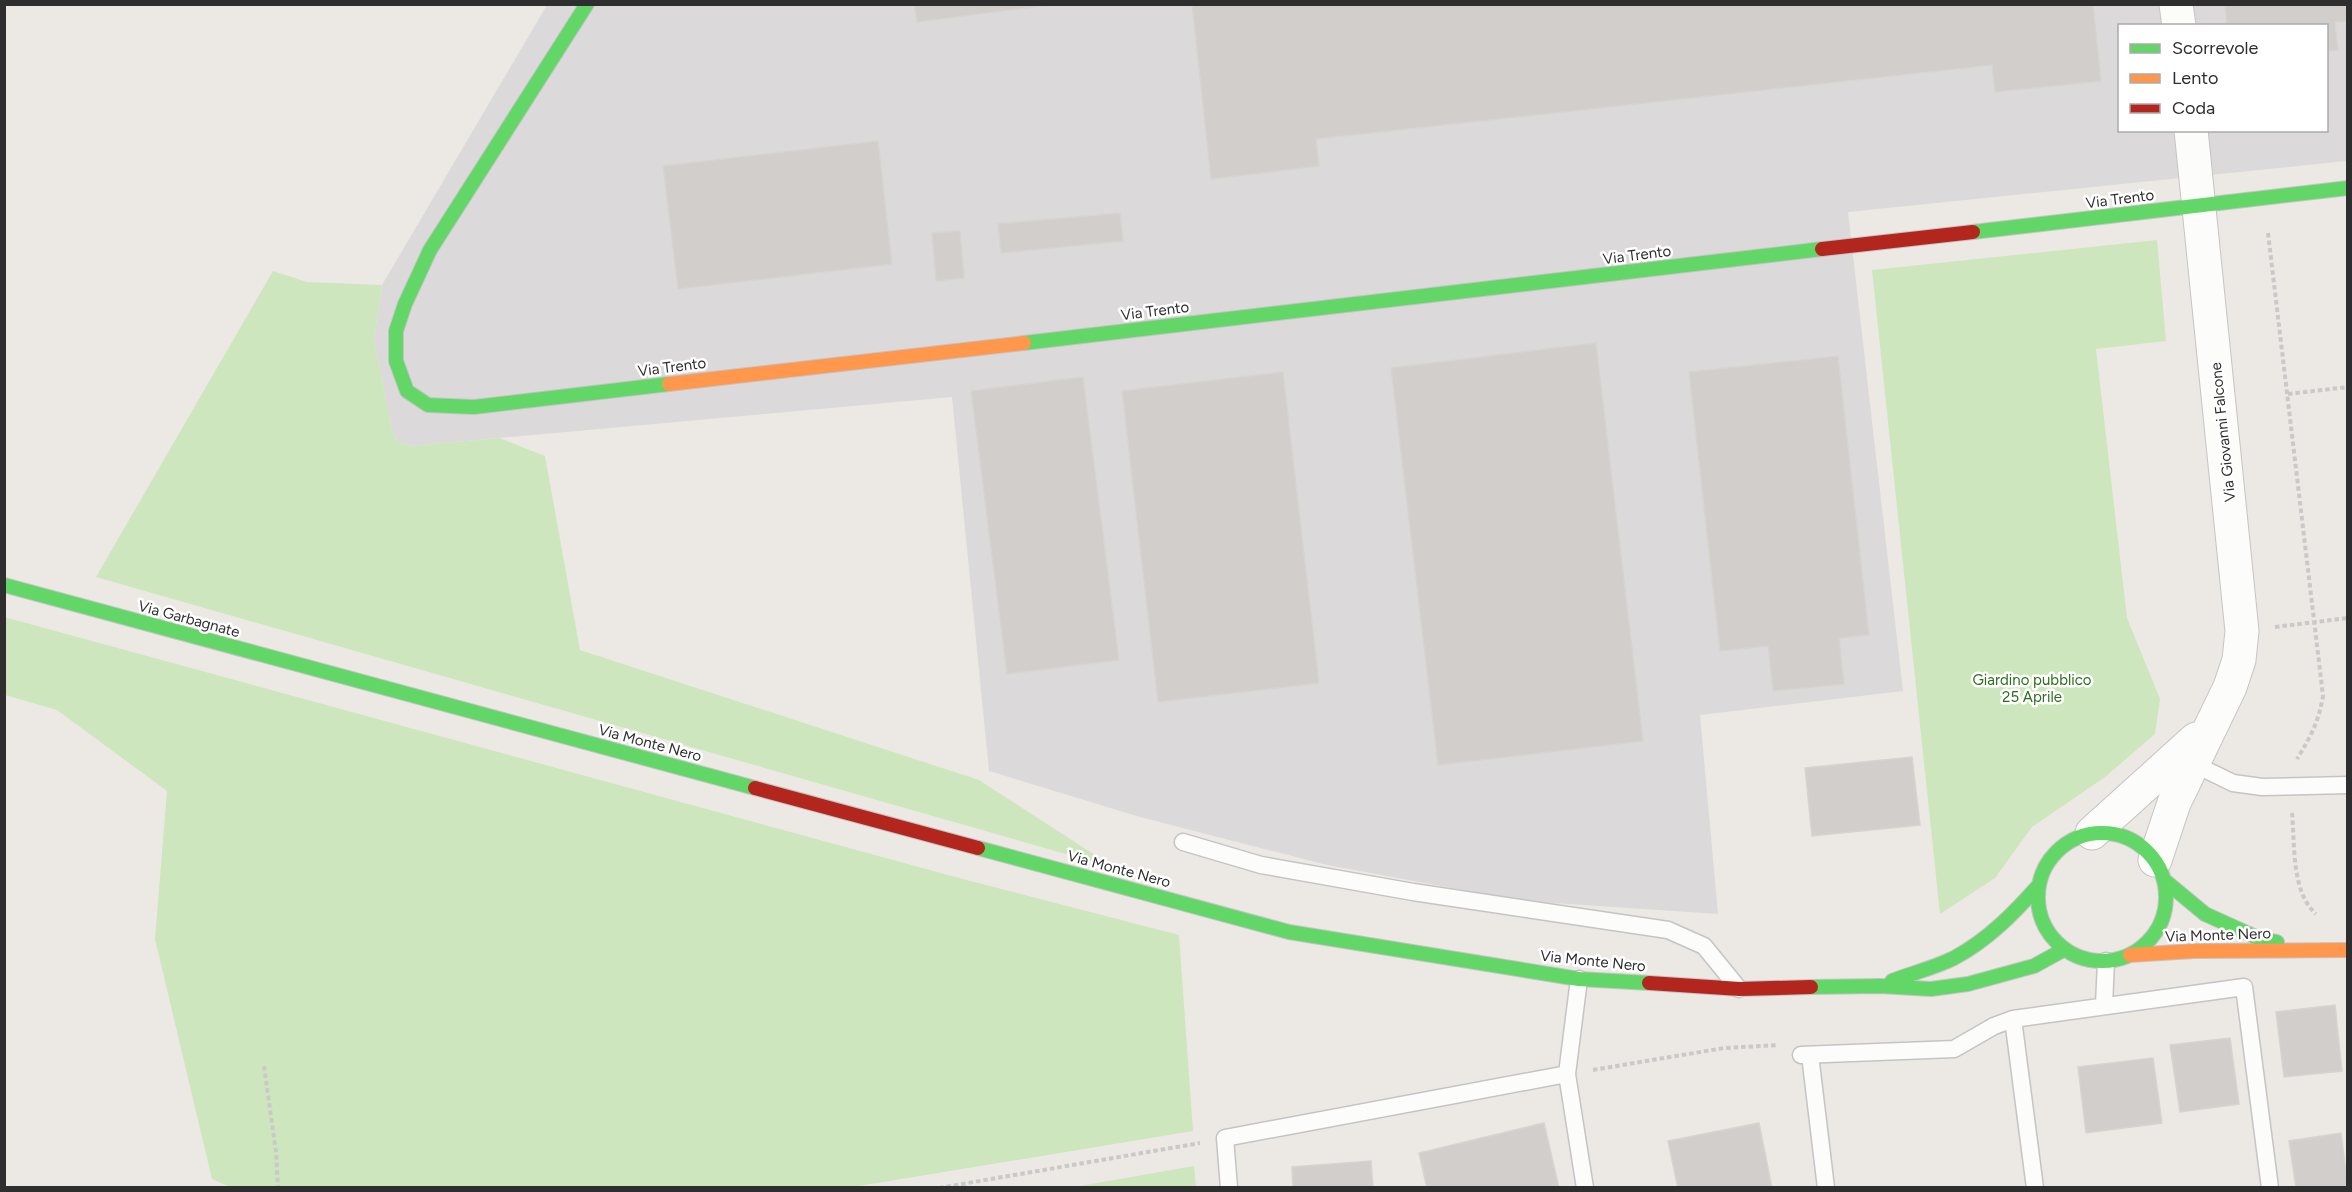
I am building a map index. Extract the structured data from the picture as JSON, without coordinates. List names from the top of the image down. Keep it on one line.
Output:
{"streets":{"street":["Via Trento","Via Giovanni Falcone","Via Garbagnate","Via Monte Nero"]},"crossings":[["Via Trento","Via Giovanni Falcone"],["Via Giovanni Falcone","Via Monte Nero"],["Via Garbagnate","Via Monte Nero"]],"parks":["Giardino pubblico 25 Aprile"],"legend":["Scorrevole","Lento","Coda"]}
